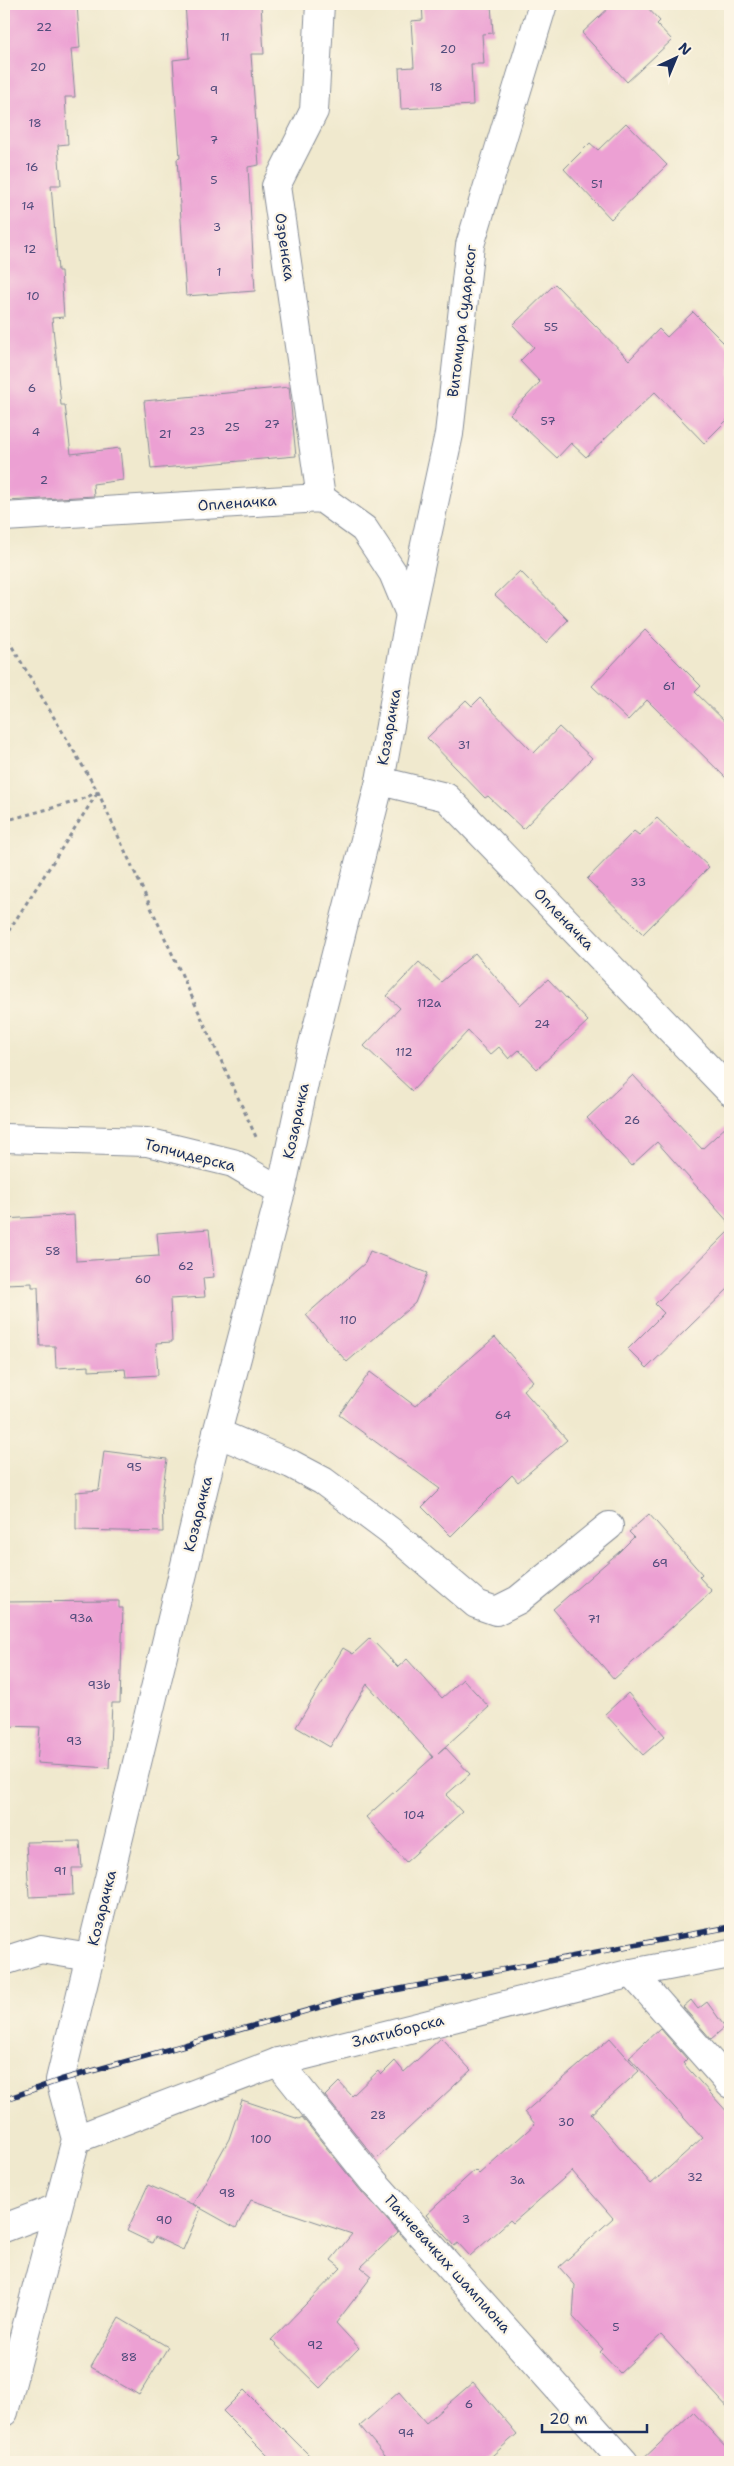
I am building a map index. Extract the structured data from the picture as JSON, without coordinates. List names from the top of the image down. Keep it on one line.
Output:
{"streets":{"street":["Озренска","Витомира Сударског","Опленачка","Козарачка","Топчидерска","Златиборска","Панчевачких шампиона"]},"crossings":[["Озренска","Опленачка"],["Витомира Сударског","Козарачка"],["Опленачка","Козарачка"],["Козарачка","Топчидерска"],["Козарачка","Златиборска"],["Златиборска","Панчевачких шампиона"]],"house_numbers":["22","11","20","20","18","9","18","7","16","5","51","14","3","12","1","10","55","6","57","27","25","23","4","21","2","61","31","33","112a","24","112","26","58","62","60","110","64","95","69","93a","71","93b","93","104","91","28","30","100","32","3a","98","3","90","5","92","88","6","94"],"scale_bar":"20 m","north":"top right"}
